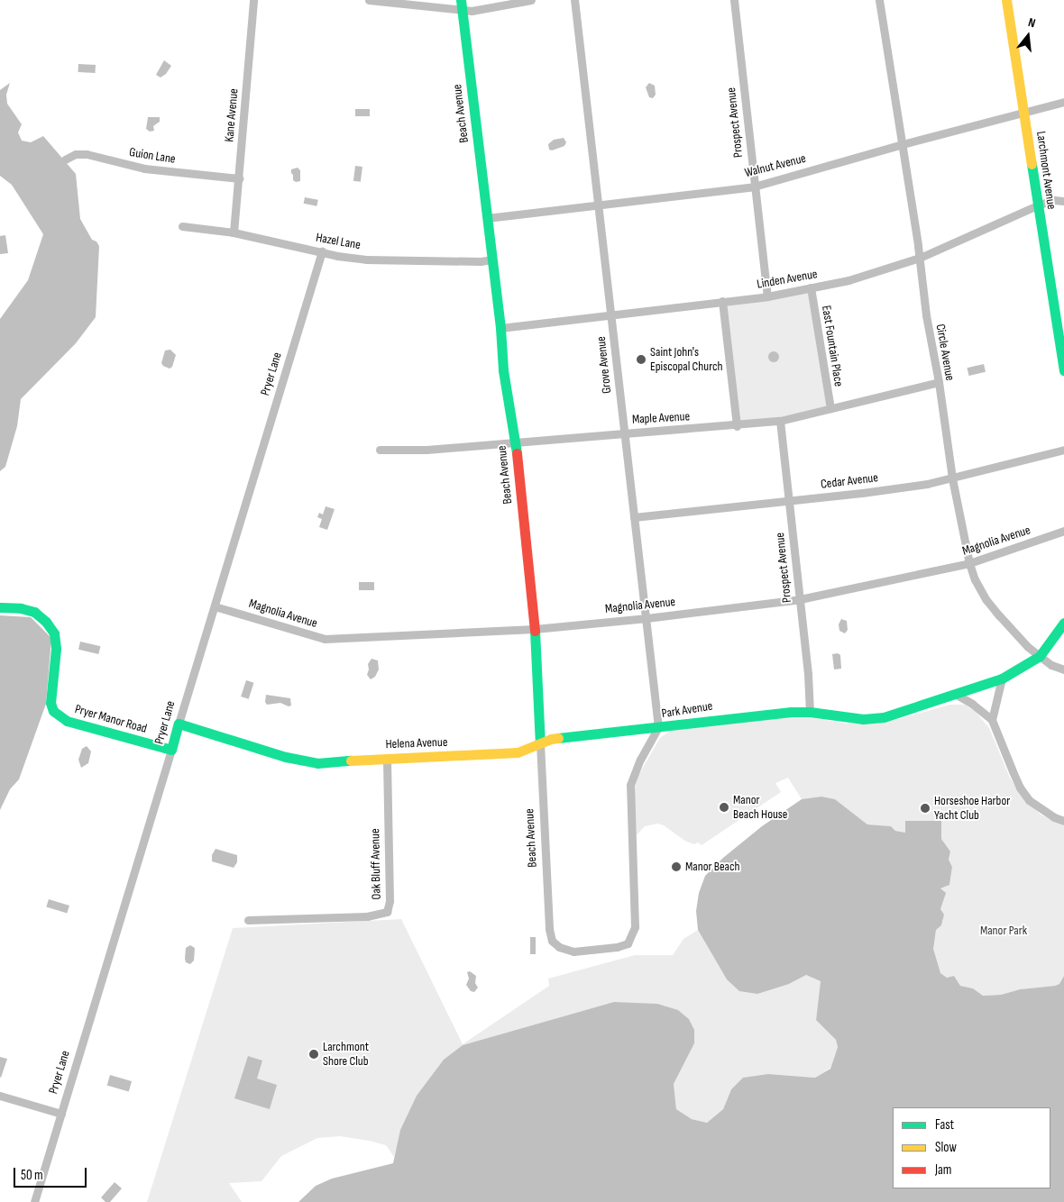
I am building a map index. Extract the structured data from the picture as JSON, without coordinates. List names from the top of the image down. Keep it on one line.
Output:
{"streets":{"street":["Beach Avenue","Kane Avenue","Prospect Avenue","Guion Lane","Walnut Avenue","Larchmont Avenue","Hazel Lane","Linden Avenue","East Fountain Place","Circle Avenue","Grove Avenue","Pryer Lane","Maple Avenue","Cedar Avenue","Magnolia Avenue","Park Avenue","Pryer Manor Road","Helena Avenue","Oak Bluff Avenue"]},"crossings":[["Beach Avenue","Walnut Avenue"],["Beach Avenue","Hazel Lane"],["Beach Avenue","Linden Avenue"],["Beach Avenue","Maple Avenue"],["Beach Avenue","Magnolia Avenue"],["Beach Avenue","Park Avenue"],["Beach Avenue","Helena Avenue"],["Kane Avenue","Guion Lane"],["Kane Avenue","Hazel Lane"],["Prospect Avenue","Walnut Avenue"],["Prospect Avenue","Linden Avenue"],["Prospect Avenue","Maple Avenue"],["Prospect Avenue","Cedar Avenue"],["Prospect Avenue","Magnolia Avenue"],["Prospect Avenue","Park Avenue"],["Walnut Avenue","Larchmont Avenue"],["Walnut Avenue","Circle Avenue"],["Walnut Avenue","Grove Avenue"],["Larchmont Avenue","Linden Avenue"],["Hazel Lane","Pryer Lane"],["Linden Avenue","East Fountain Place"],["Linden Avenue","Circle Avenue"],["Linden Avenue","Grove Avenue"],["East Fountain Place","Maple Avenue"],["Circle Avenue","Maple Avenue"],["Circle Avenue","Cedar Avenue"],["Circle Avenue","Magnolia Avenue"],["Circle Avenue","Park Avenue"],["Grove Avenue","Maple Avenue"],["Grove Avenue","Cedar Avenue"],["Grove Avenue","Magnolia Avenue"],["Grove Avenue","Park Avenue"],["Grove Avenue","Helena Avenue"],["Pryer Lane","Magnolia Avenue"],["Pryer Lane","Pryer Manor Road"],["Pryer Lane","Helena Avenue"],["Park Avenue","Helena Avenue"],["Helena Avenue","Oak Bluff Avenue"]],"parks":["Manor Park"],"places":["Saint John's Episcopal Church","Manor Beach House","Horseshoe Harbor Yacht Club","Manor Beach","Larchmont Shore Club"],"legend":["Fast","Slow","Jam"],"scale_bar":"50 m","north":"top"}
